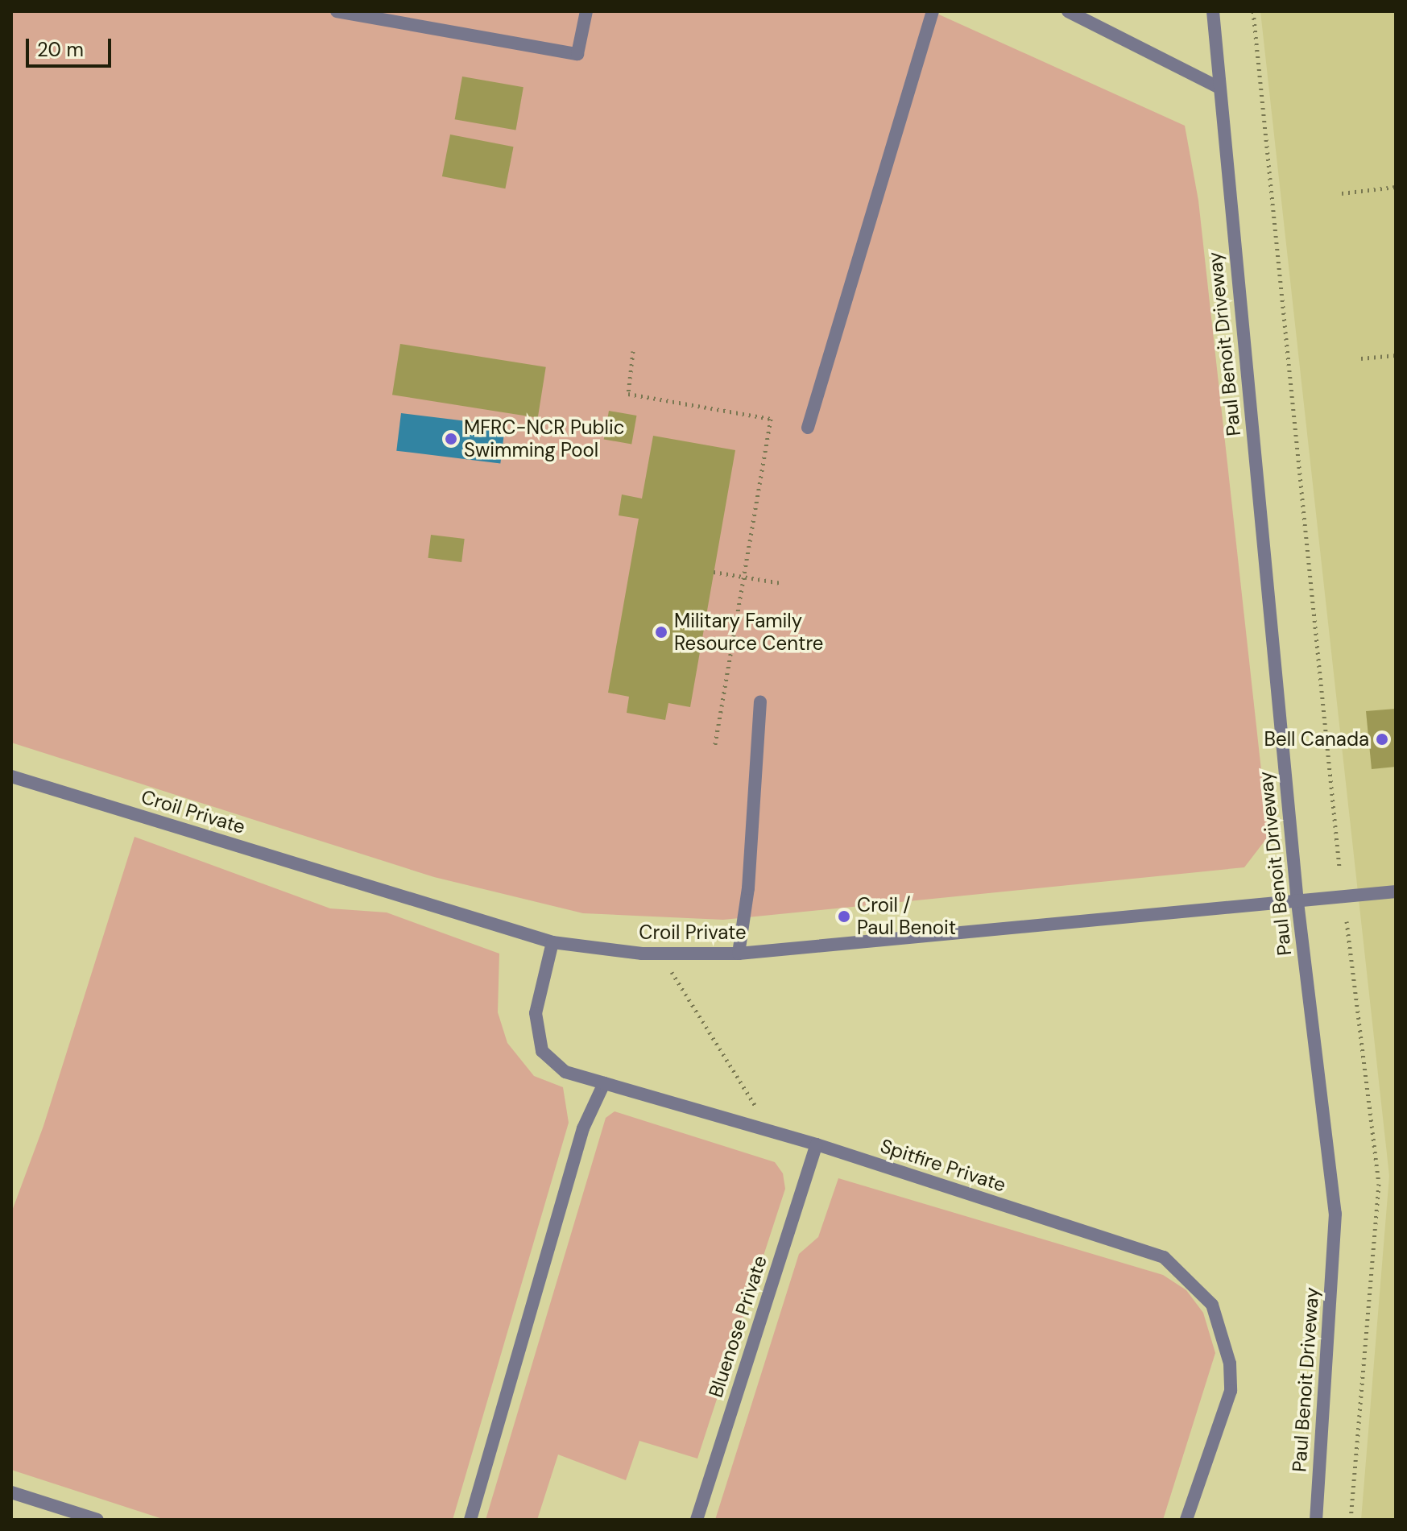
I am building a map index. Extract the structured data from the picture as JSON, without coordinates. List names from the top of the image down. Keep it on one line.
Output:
{"streets":{"street":["Paul Benoit Driveway","Croil Private","Spitfire Private","Bluenose Private"]},"crossings":[["Paul Benoit Driveway","Croil Private"],["Croil Private","Spitfire Private"],["Spitfire Private","Bluenose Private"]],"places":["MFRC-NCR Public Swimming Pool","Military Family Resource Centre","Bell Canada","Croil / Paul Benoit"],"scale_bar":"20 m"}
